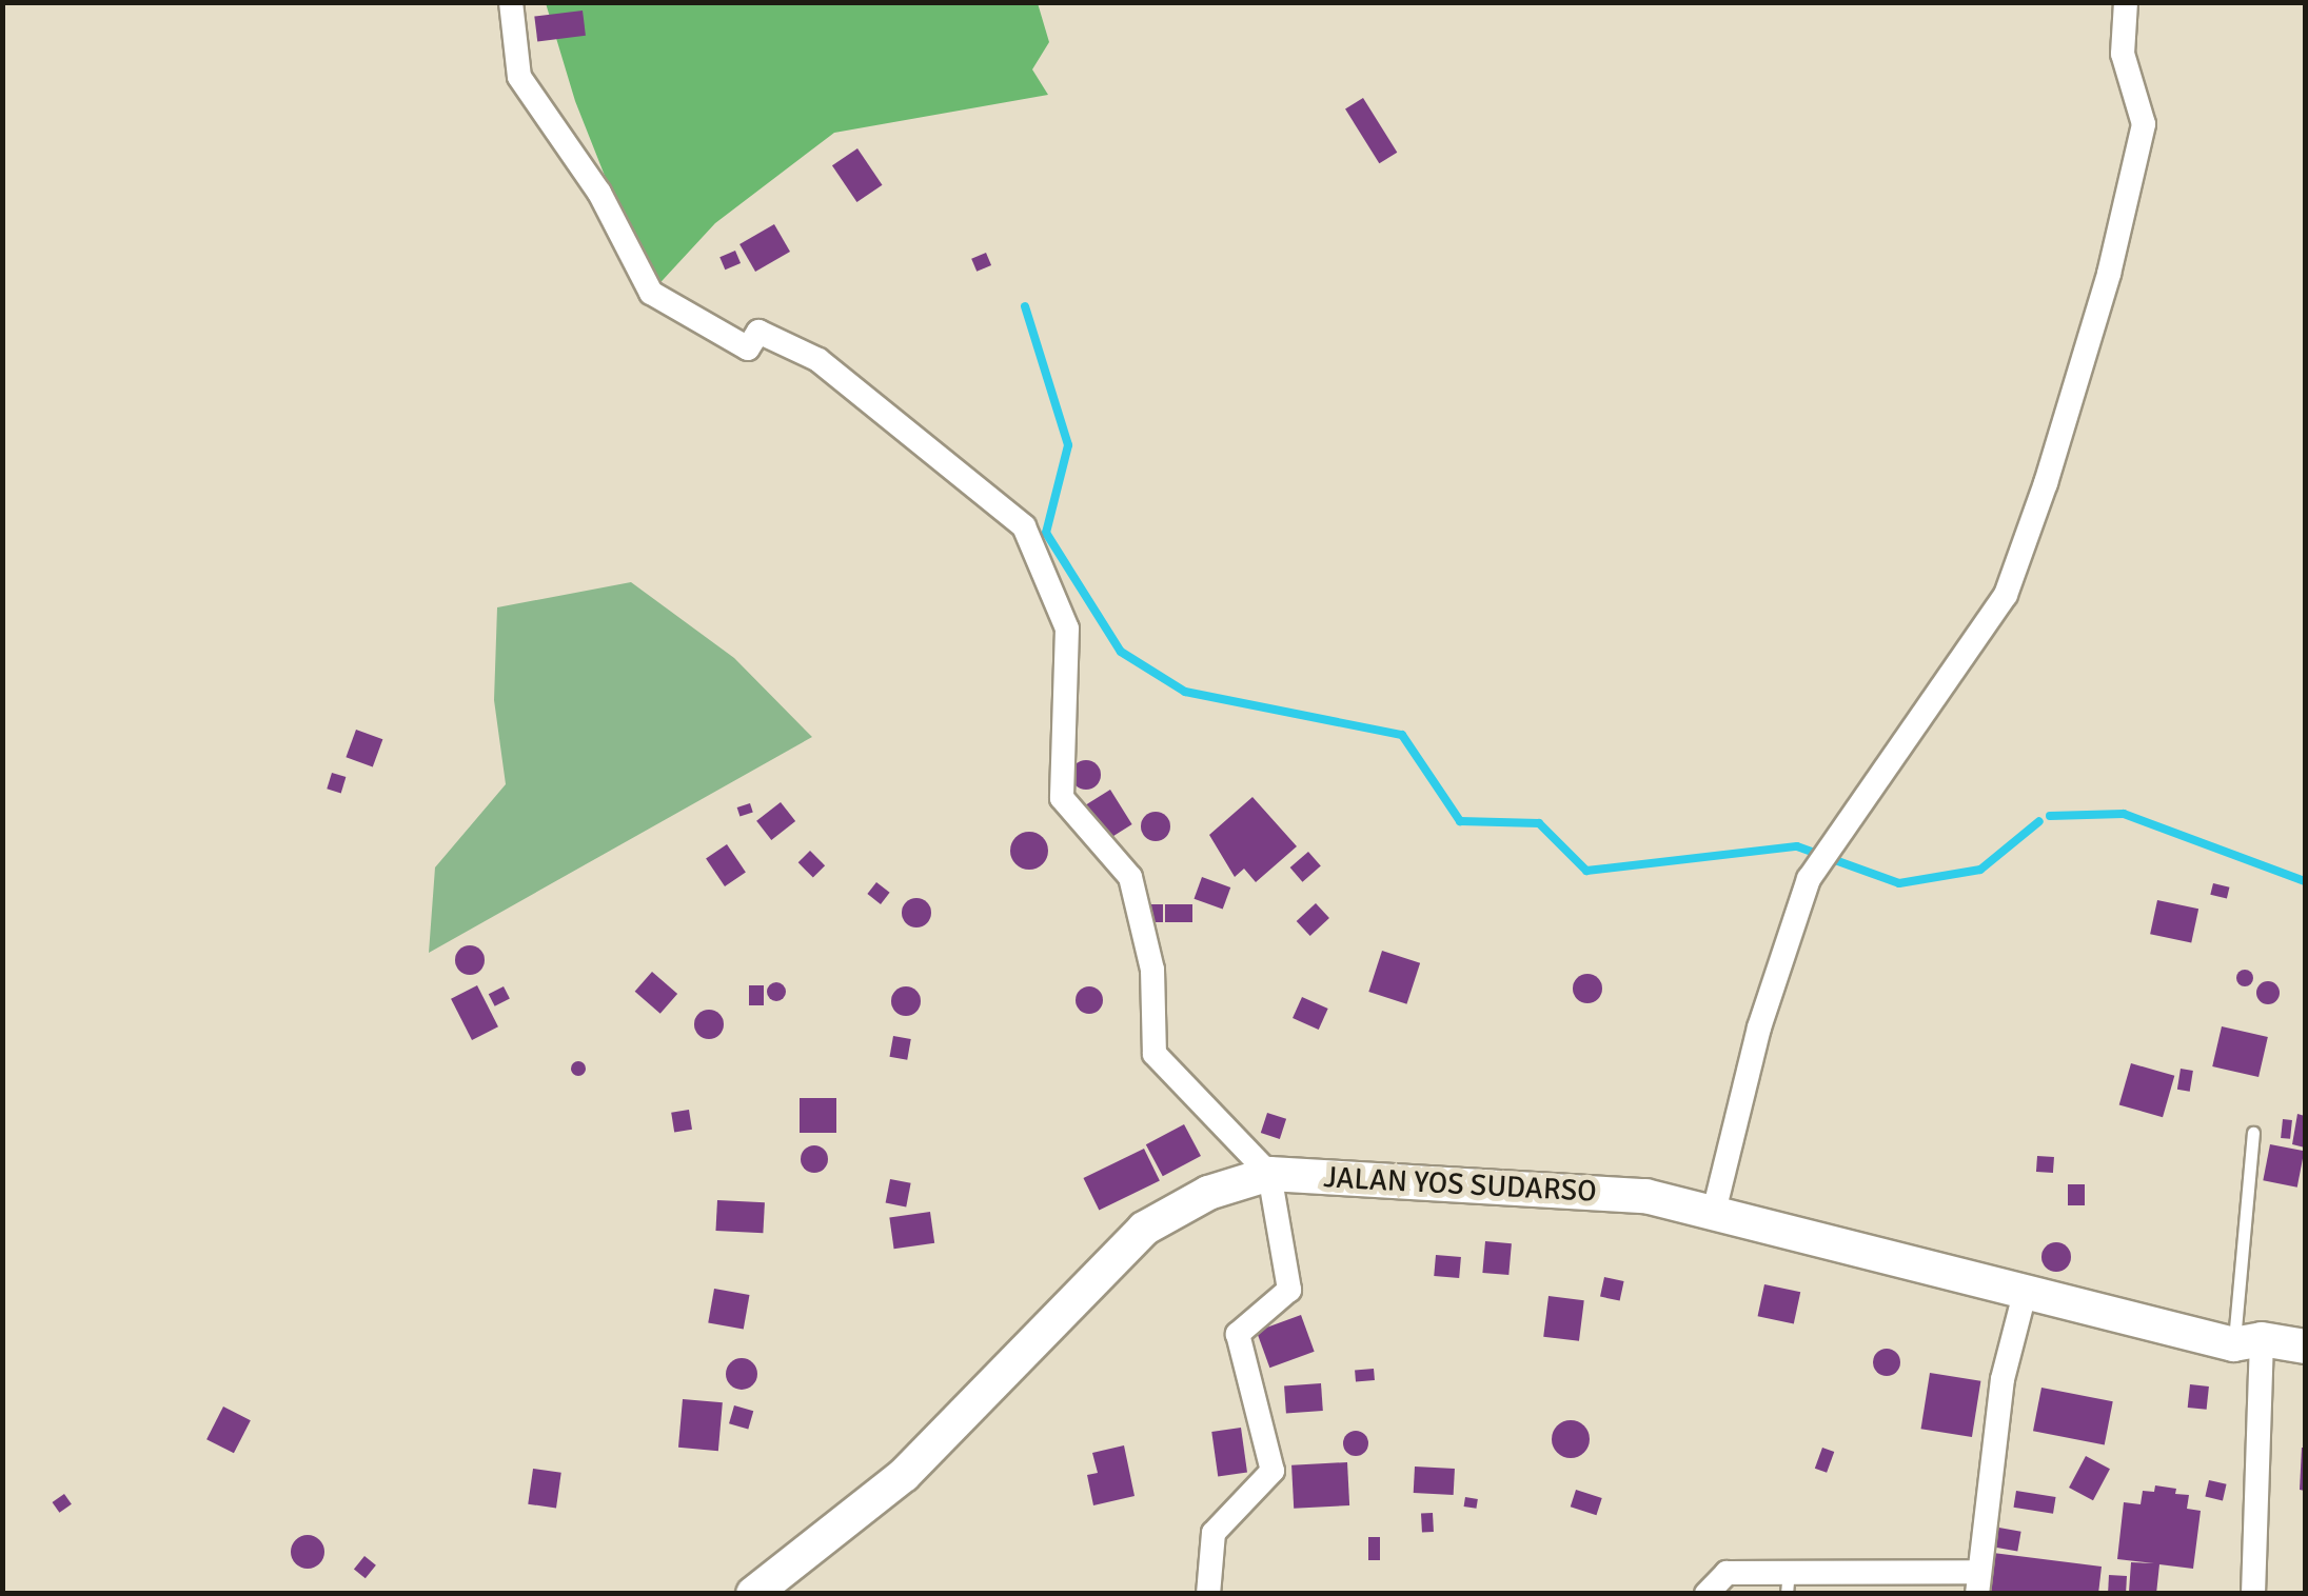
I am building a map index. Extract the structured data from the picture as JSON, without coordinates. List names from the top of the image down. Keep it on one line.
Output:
{"streets":{"main road":["JALAN YOS SUDARSO"]}}
